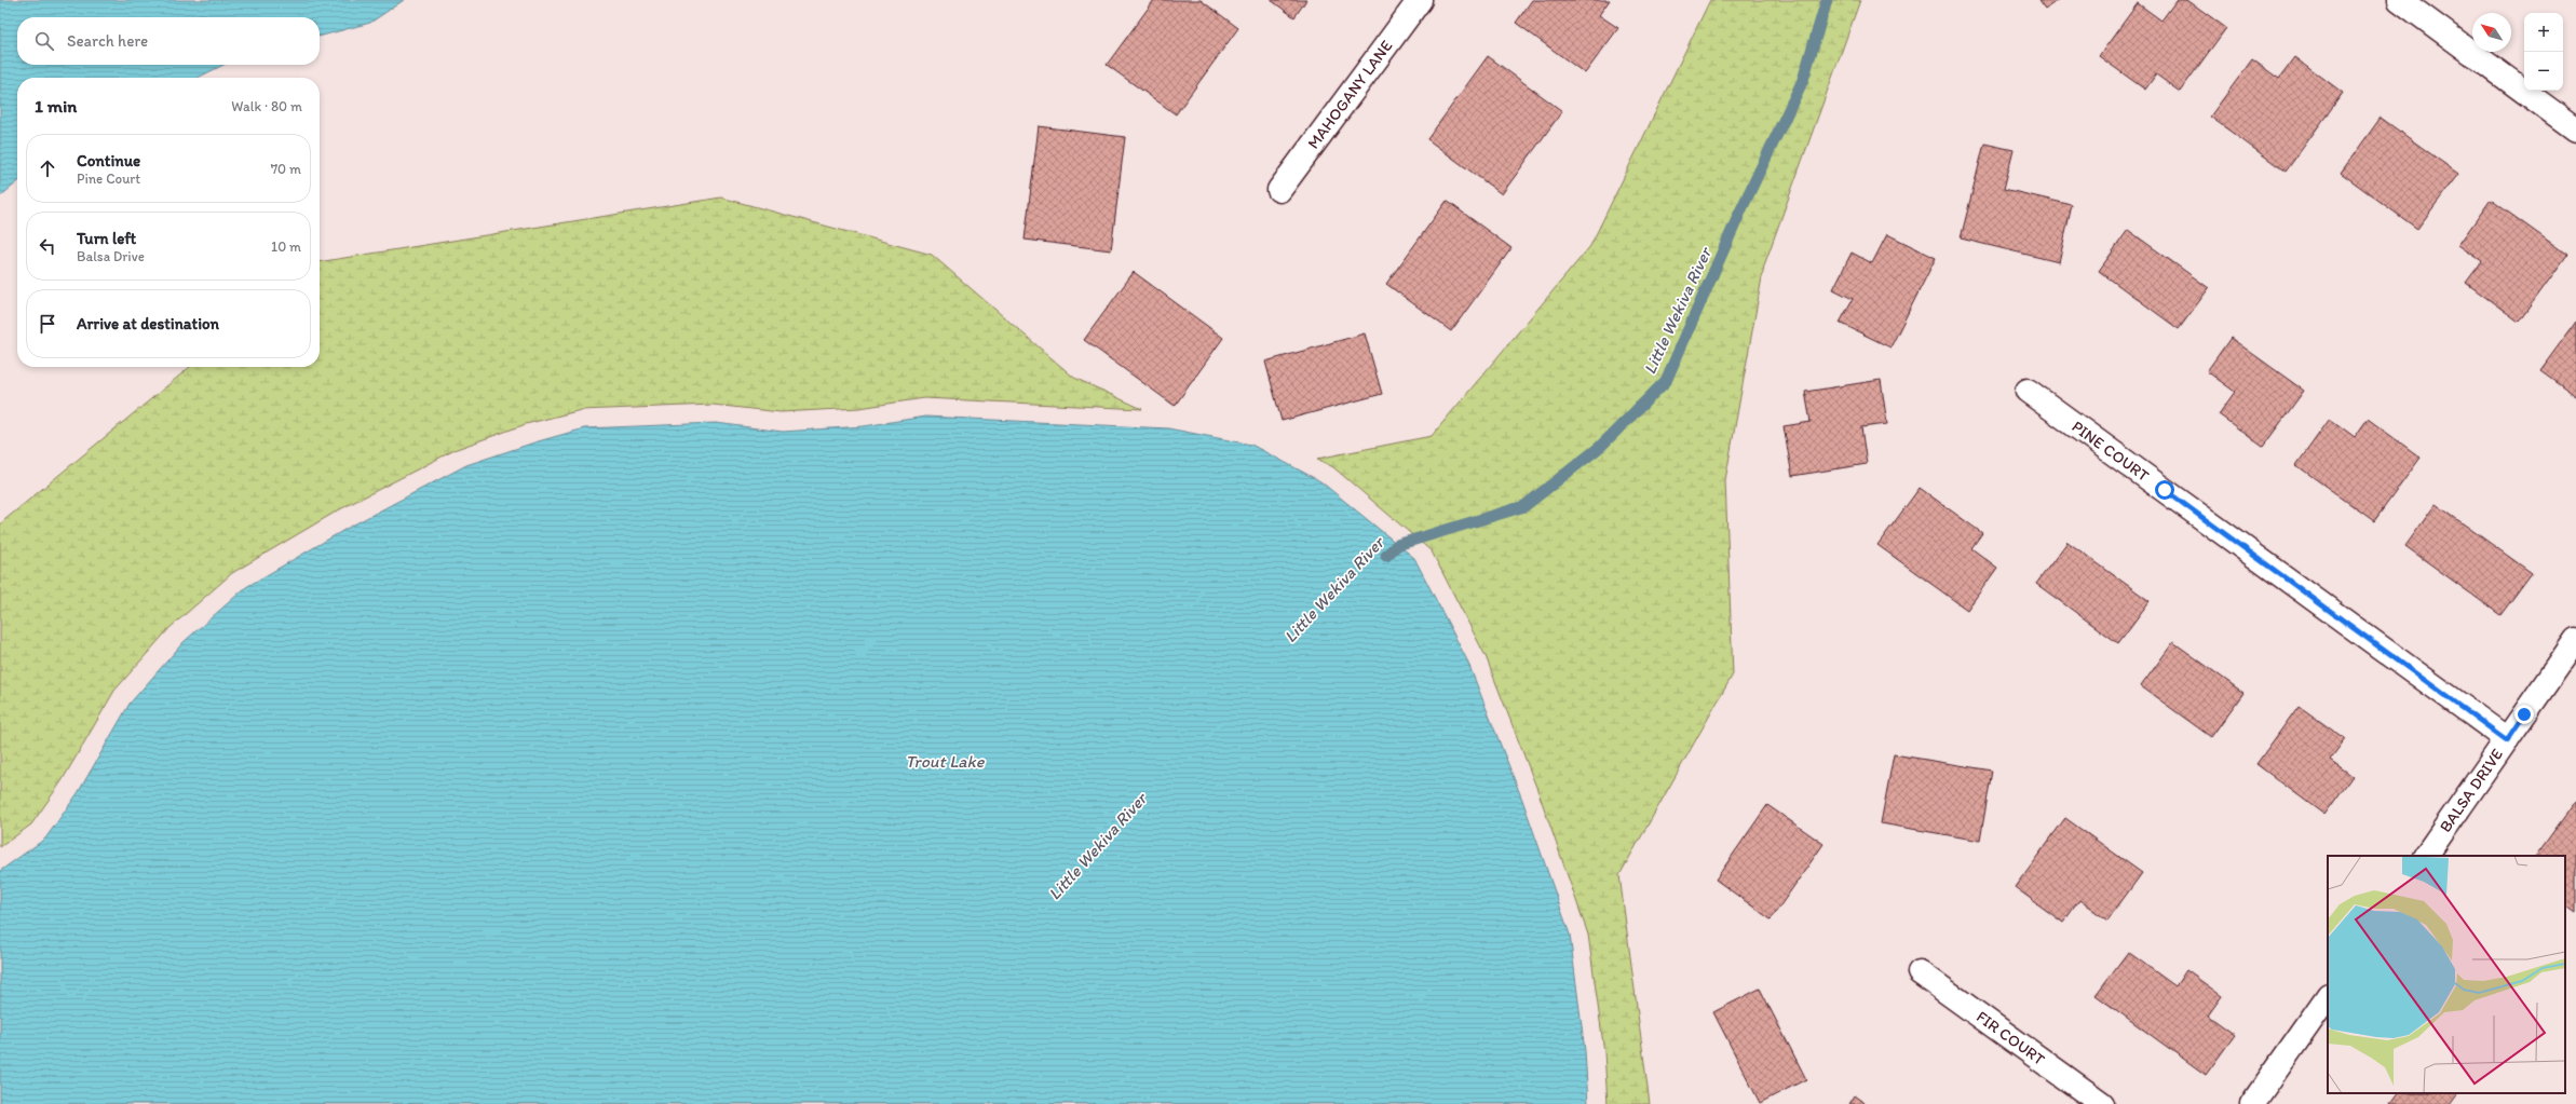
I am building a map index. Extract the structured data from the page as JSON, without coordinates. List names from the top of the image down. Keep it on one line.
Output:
{"streets":{"street":["MAHOGANY LANE","PINE COURT","BALSA DRIVE","FIR COURT"]},"crossings":[["PINE COURT","BALSA DRIVE"]],"water":["Little Wekiva River","Trout Lake"],"north":"top left","page":{"map_buttons":["+","−"],"search":"Search here","heading":["1 min","Walk · 80 m"],"list":[["Continue","Pine Court","70 m"],["Turn left","Balsa Drive","10 m"],"Arrive at destination"]}}
